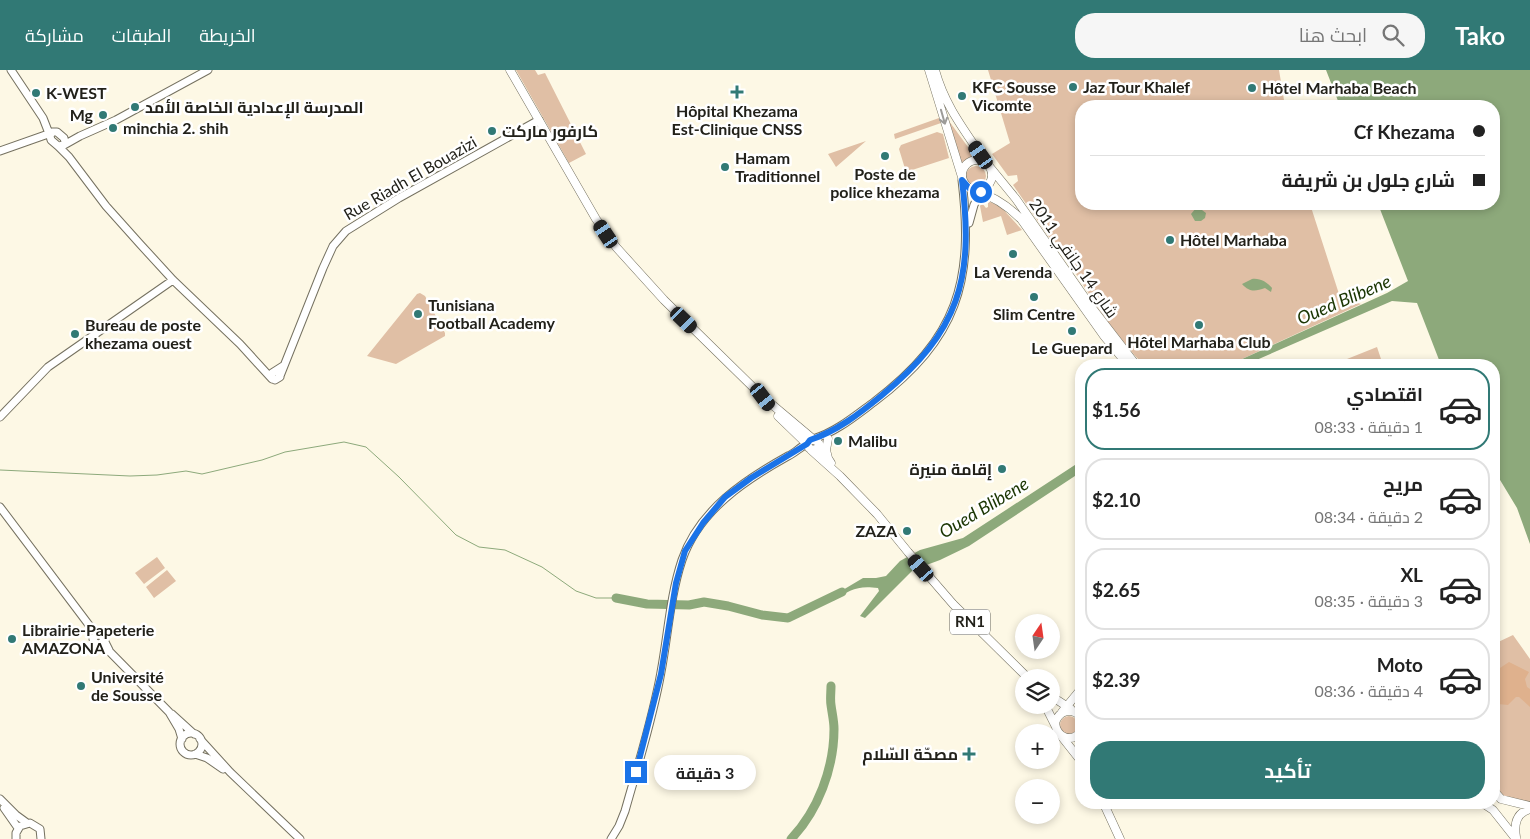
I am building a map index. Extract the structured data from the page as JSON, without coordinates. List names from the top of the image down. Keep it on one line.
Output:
{"streets":{"main road":["Rue Riadh El Bouazizi","شارع 14 جانفي 2011","RN1"]},"crossings":[["Rue Riadh El Bouazizi","RN1"]],"water":["Oued Blibene"],"places":{"other":["Jaz Tour Khalef","Hôtel Marhaba Beach","K-WEST","KFC Sousse Vicomte","المدرسة الإعدادية الخاصة الأمد","Mg","minchia 2. shih","كارفور ماركت","Poste de police khezama","Hamam Traditionnel","Hôtel Marhaba","La Verenda","Slim Centre","Tunisiana Football Academy","Hôtel Marhaba Club","Le Guepard","Bureau de poste khezama ouest","Malibu","إقامة منيرة","ZAZA","Librairie-Papeterie AMAZONA","Université de Sousse"],"health":["Hôpital Khezama Est-Clinique CNSS","مصحّة السّلام"]},"north":"top","page":{"header":"Tako","search":"ابحث هنا","nav":["الخريطة","الطبقات","مشاركة"],"banner":["Cf Khezama","شارع جلول بن شريفة"],"list":[{"name":"اقتصادي","note":"1 دقيقة · 08:33","value":"$1.56"},{"name":"مريح","note":"2 دقيقة · 08:34","value":"$2.10"},{"name":"XL","note":"3 دقيقة · 08:35","value":"$2.65"},{"name":"Moto","note":"4 دقيقة · 08:36","value":"$2.39"}],"map_buttons":["+","−"],"buttons":"تأكيد","bubble":"3 دقيقة"}}
